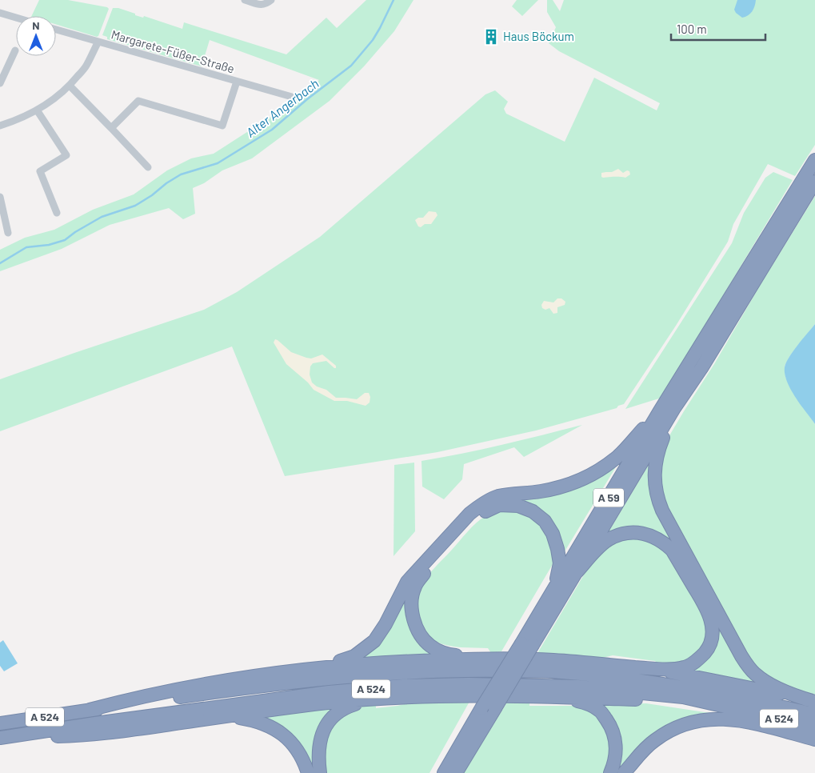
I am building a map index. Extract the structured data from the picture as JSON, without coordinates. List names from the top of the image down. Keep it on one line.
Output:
{"streets":{"highway":["A 59","A 524"],"street":["Margarete-Füßer-Straße"]},"water":["Alter Angerbach"],"places":{"building":["Haus Böckum"]},"scale_bar":"100 m","north":"top"}
